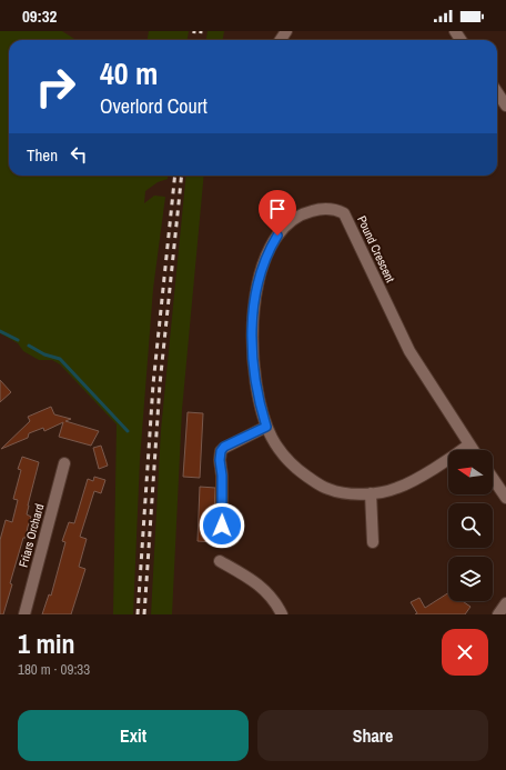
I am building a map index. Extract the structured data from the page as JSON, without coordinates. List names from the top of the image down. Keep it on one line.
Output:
{"streets":{"street":["Pound Crescent","Friars Orchard"]},"north":"left","page":{"status":"09:32","turn":["40 m","Overlord Court"],"then":"Then","heading":["1 min","180 m · 09:33"],"buttons":["Exit","Share"]}}
